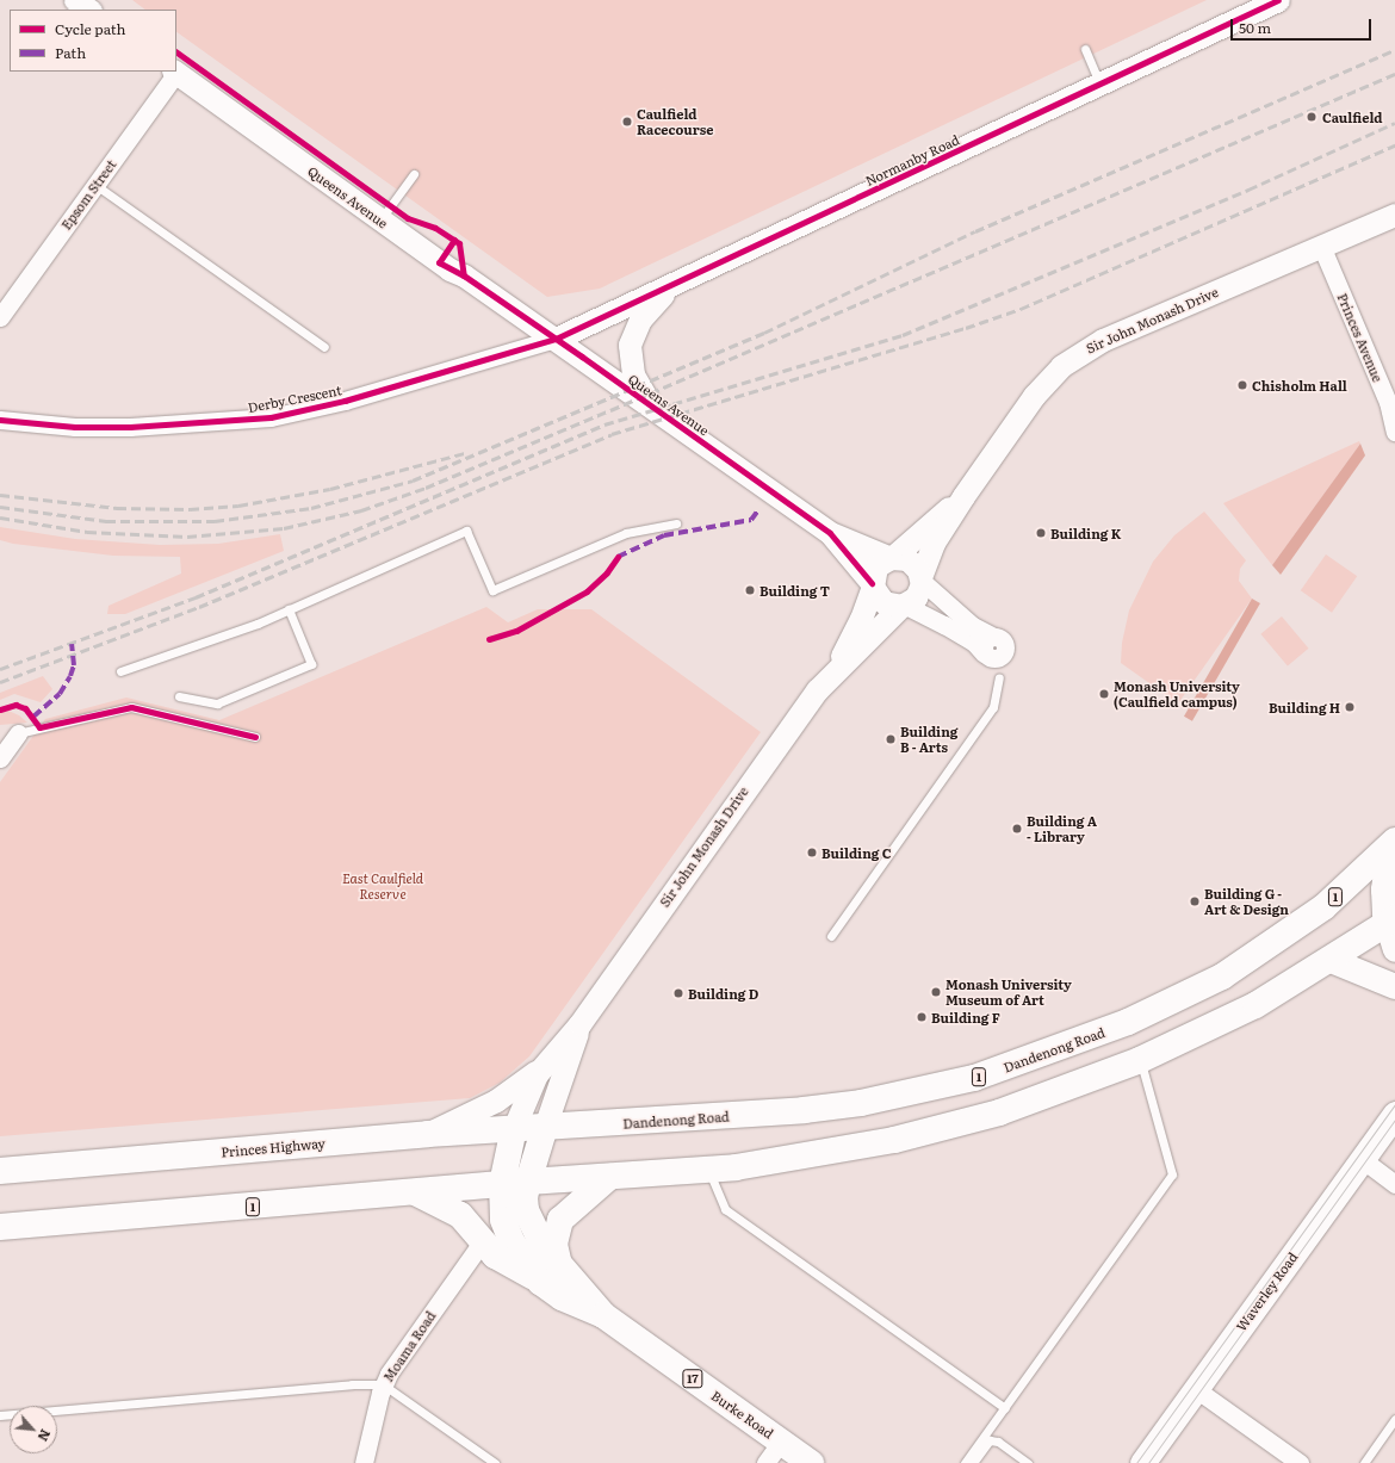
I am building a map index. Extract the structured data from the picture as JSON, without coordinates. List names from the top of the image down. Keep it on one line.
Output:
{"streets":{"main road":["1","Dandenong Road","Princes Highway","Waverley Road","17","Burke Road"],"street":["Normanby Road","Epsom Street","Queens Avenue","Sir John Monash Drive","Princes Avenue","Derby Crescent","Moama Road"]},"crossings":[["Normanby Road","Queens Avenue"],["Normanby Road","Derby Crescent"],["Epsom Street","Queens Avenue"],["Queens Avenue","Sir John Monash Drive"],["Queens Avenue","Derby Crescent"],["Sir John Monash Drive","Princes Avenue"],["Sir John Monash Drive","Dandenong Road"],["Sir John Monash Drive","Princes Highway"],["Sir John Monash Drive","Burke Road"],["1","17"],["1","Burke Road"],["Dandenong Road","Princes Highway"],["Dandenong Road","Burke Road"],["Princes Highway","Burke Road"],["Moama Road","17"],["17","Burke Road"]],"parks":["East Caulfield Reserve"],"places":["Caulfield","Caulfield Racecourse","Chisholm Hall","Building K","Building T","Monash University (Caulfield campus)","Building H","Building B - Arts","Building A - Library","Building C","Building G - Art & Design","Monash University Museum of Art","Building D","Building F"],"legend":["Cycle path","Path"],"scale_bar":"50 m","north":"bottom right"}
